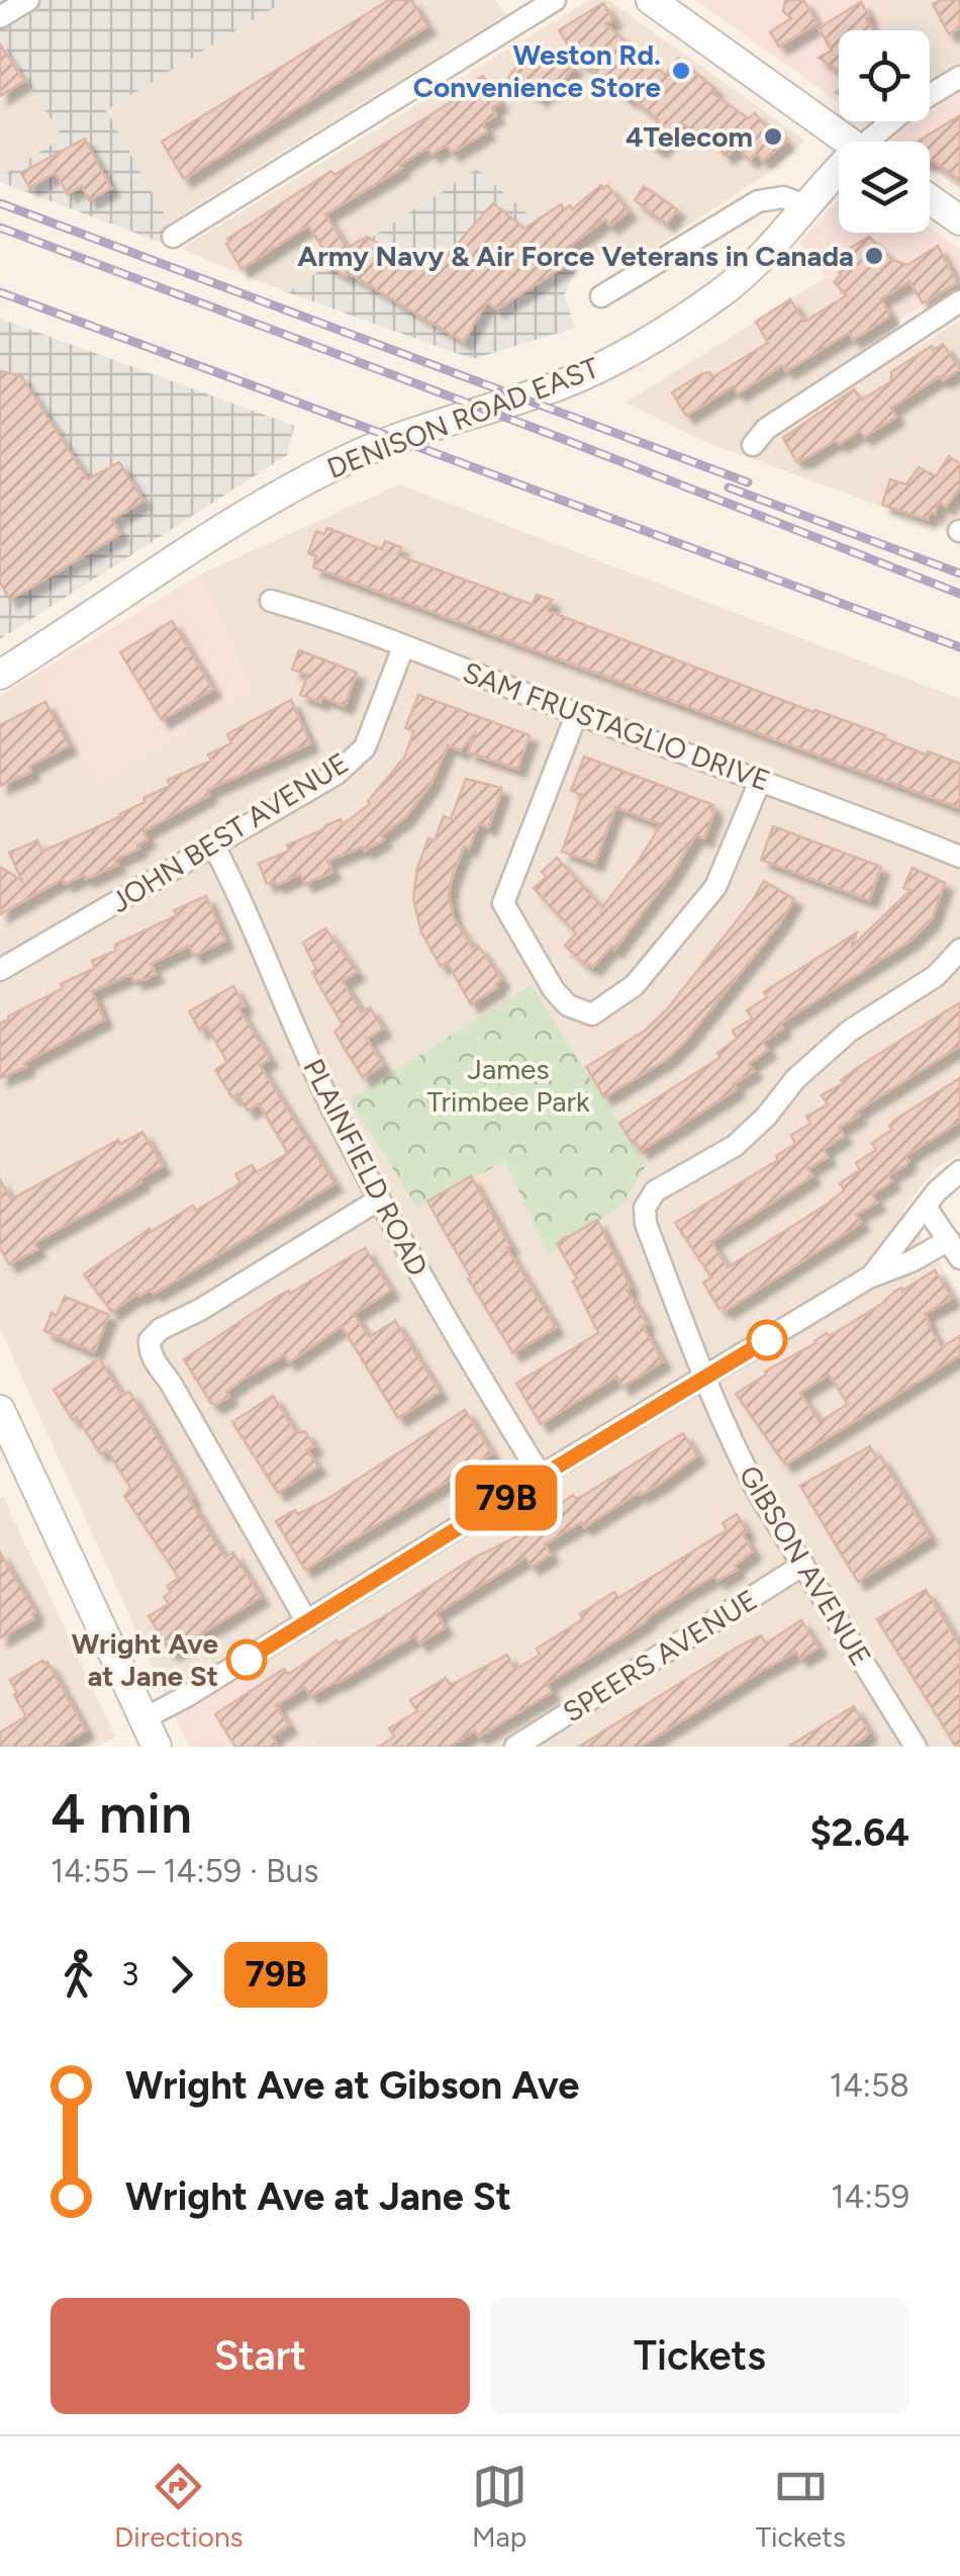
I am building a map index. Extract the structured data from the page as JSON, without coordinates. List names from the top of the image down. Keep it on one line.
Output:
{"streets":{"street":["DENISON ROAD EAST","SAM FRUSTAGLIO DRIVE","JOHN BEST AVENUE","PLAINFIELD ROAD","GIBSON AVENUE","SPEERS AVENUE"]},"crossings":[["SAM FRUSTAGLIO DRIVE","JOHN BEST AVENUE"],["JOHN BEST AVENUE","PLAINFIELD ROAD"],["GIBSON AVENUE","SPEERS AVENUE"]],"parks":["James Trimbee Park"],"places":["Weston Rd. Convenience Store","4Telecom","Army Navy & Air Force Veterans in Canada","Wright Ave at Jane St"],"lines":["bus line 79B"],"page":{"on_map":"79B","heading":["4 min","14:55 – 14:59 · Bus","$2.64"],"legs":["3","79B"],"list":[{"name":"Wright Ave at Gibson Ave","value":"14:58"},{"name":"Wright Ave at Jane St","value":"14:59"}],"buttons":["Start","Tickets"],"tabs":["Directions","Map","Tickets"]}}
